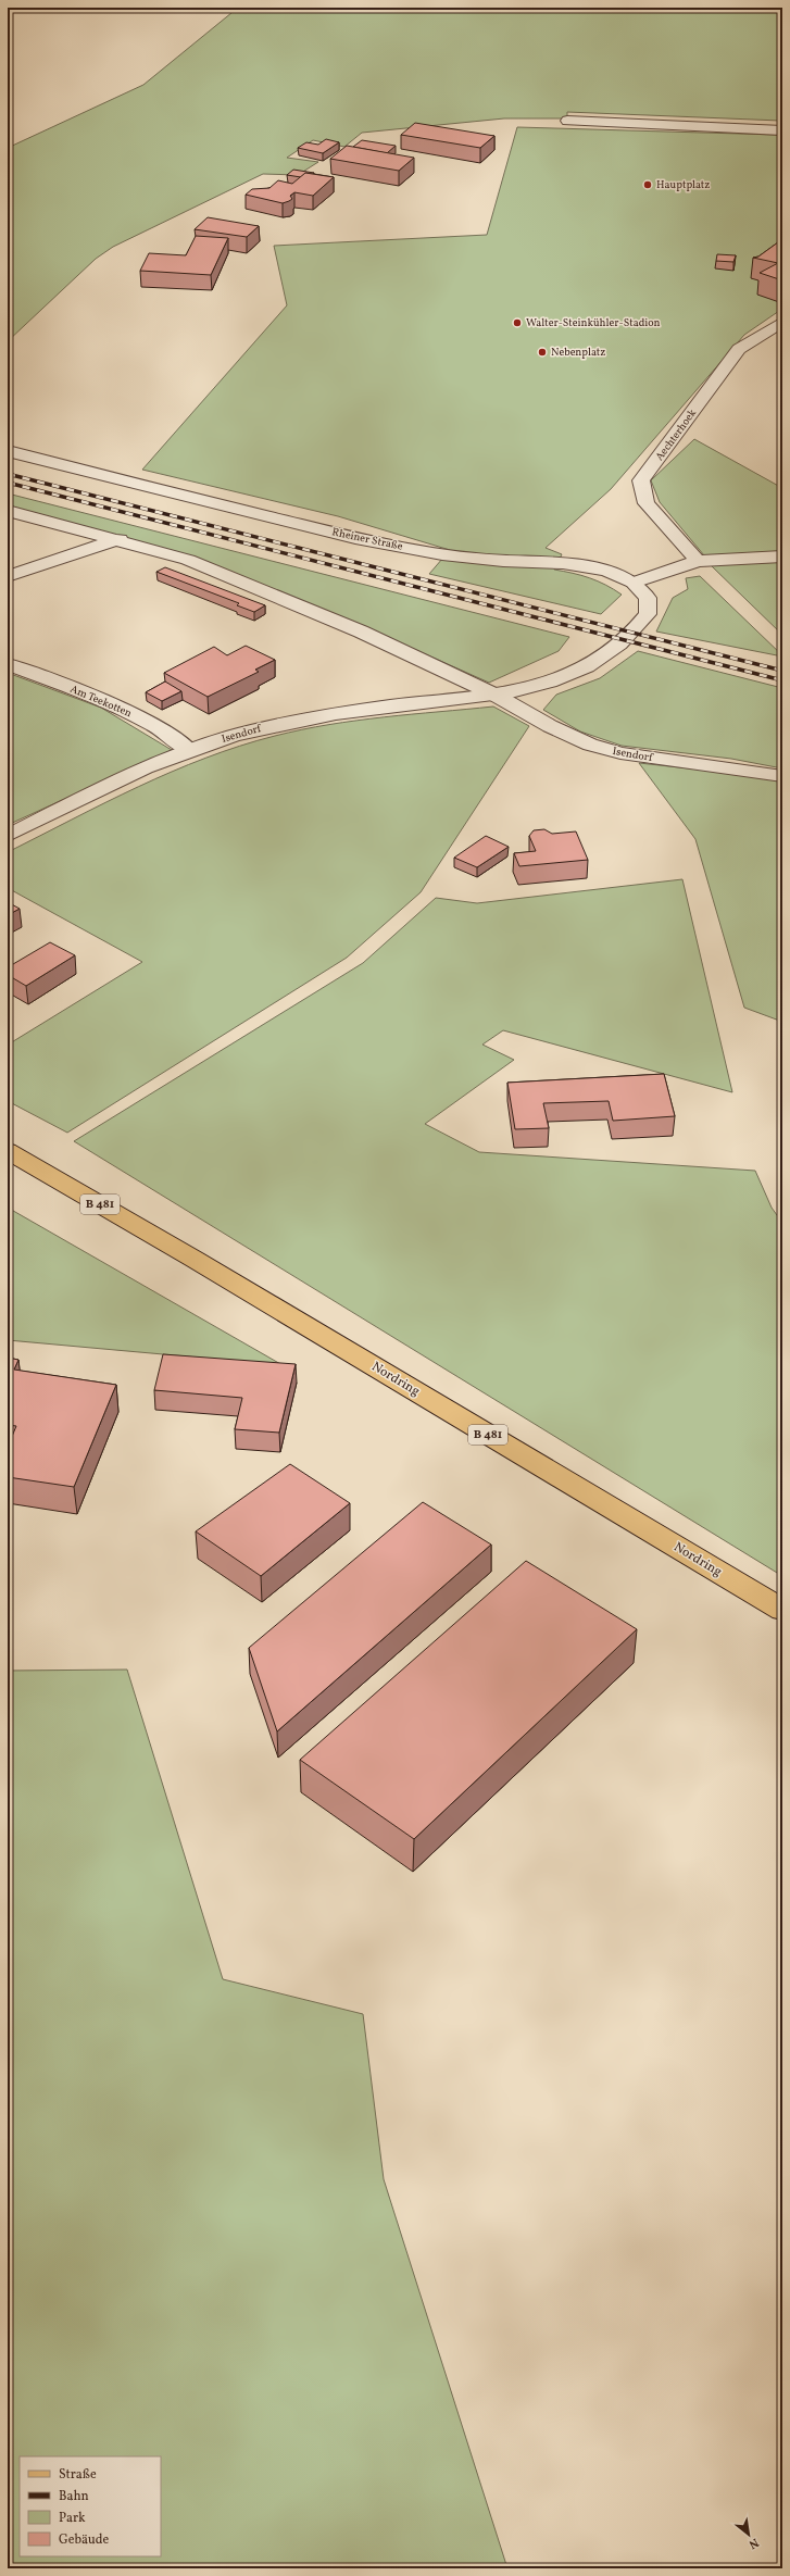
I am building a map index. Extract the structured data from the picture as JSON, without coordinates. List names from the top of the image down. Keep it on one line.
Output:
{"streets":{"main road":["B 481","Nordring"],"street":["Aechterhoek","Rheiner Straße","Am Teekotten","Isendorf"]},"crossings":[["Rheiner Straße","Isendorf"],["Am Teekotten","Isendorf"]],"places":["Hauptplatz","Walter-Steinkühler-Stadion","Nebenplatz"],"legend":["Straße","Bahn","Park","Gebäude"],"north":"bottom right"}
